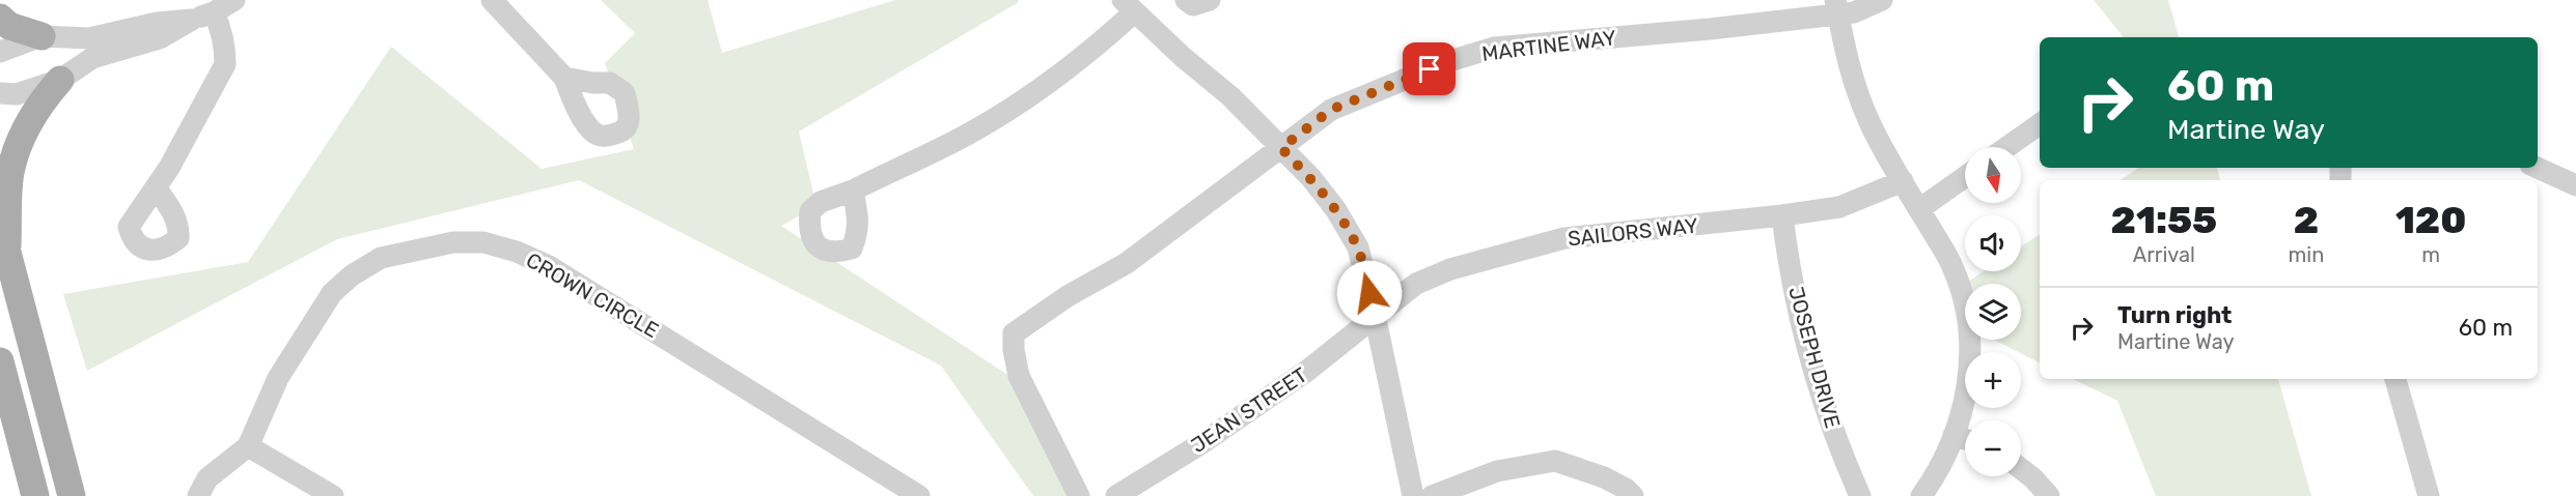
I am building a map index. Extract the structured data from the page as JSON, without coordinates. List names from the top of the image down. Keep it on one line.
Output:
{"streets":{"street":["MARTINE WAY","SAILORS WAY","CROWN CIRCLE","JOSEPH DRIVE","JEAN STREET"]},"crossings":[["SAILORS WAY","JOSEPH DRIVE"],["SAILORS WAY","JEAN STREET"]],"north":"bottom","page":{"turn":["60 m","Martine Way"],"map_buttons":["+","−"],"eta":["21:55","Arrival","2","min","120","m"],"list":[{"name":"Turn right","note":"Martine Way","value":"60 m"}]}}
